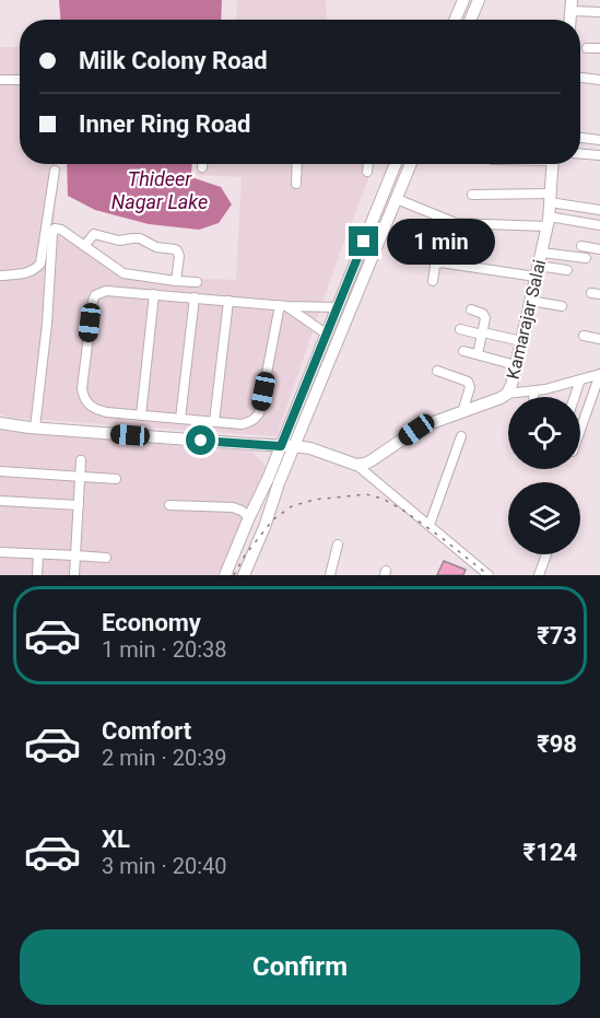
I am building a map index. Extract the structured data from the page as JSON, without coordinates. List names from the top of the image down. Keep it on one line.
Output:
{"streets":{"main road":["Kamarajar Salai"]},"water":["Thideer Nagar Lake"],"page":{"banner":["Milk Colony Road","Inner Ring Road"],"bubble":"1 min","list":[{"name":"Economy","note":"1 min · 20:38","value":"₹73"},{"name":"Comfort","note":"2 min · 20:39","value":"₹98"},{"name":"XL","note":"3 min · 20:40","value":"₹124"}],"buttons":"Confirm"}}
